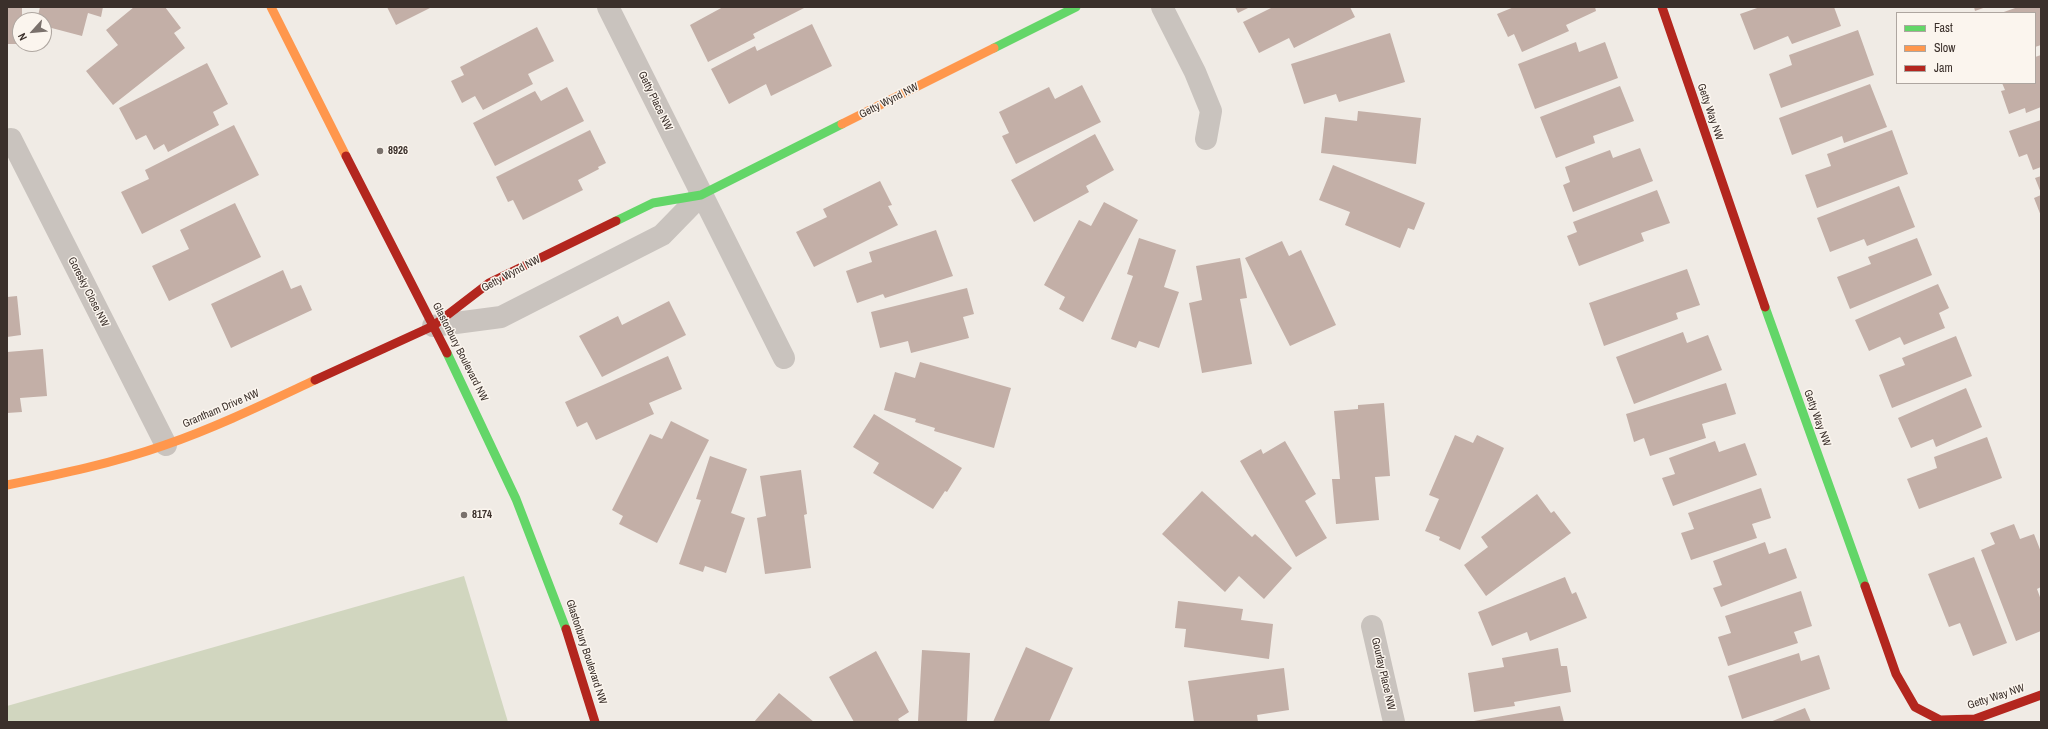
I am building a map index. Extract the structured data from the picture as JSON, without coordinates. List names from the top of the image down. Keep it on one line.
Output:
{"streets":{"street":["Getty Place NW","Getty Wynd NW","Getty Way NW","Goresky Close NW","Glastonbury Boulevard NW","Grantham Drive NW","Gourlay Place NW"]},"crossings":[["Getty Place NW","Getty Wynd NW"],["Getty Wynd NW","Glastonbury Boulevard NW"],["Getty Wynd NW","Grantham Drive NW"],["Goresky Close NW","Grantham Drive NW"],["Glastonbury Boulevard NW","Grantham Drive NW"]],"places":["8926","8174"],"legend":["Fast","Slow","Jam"],"north":"bottom left"}
